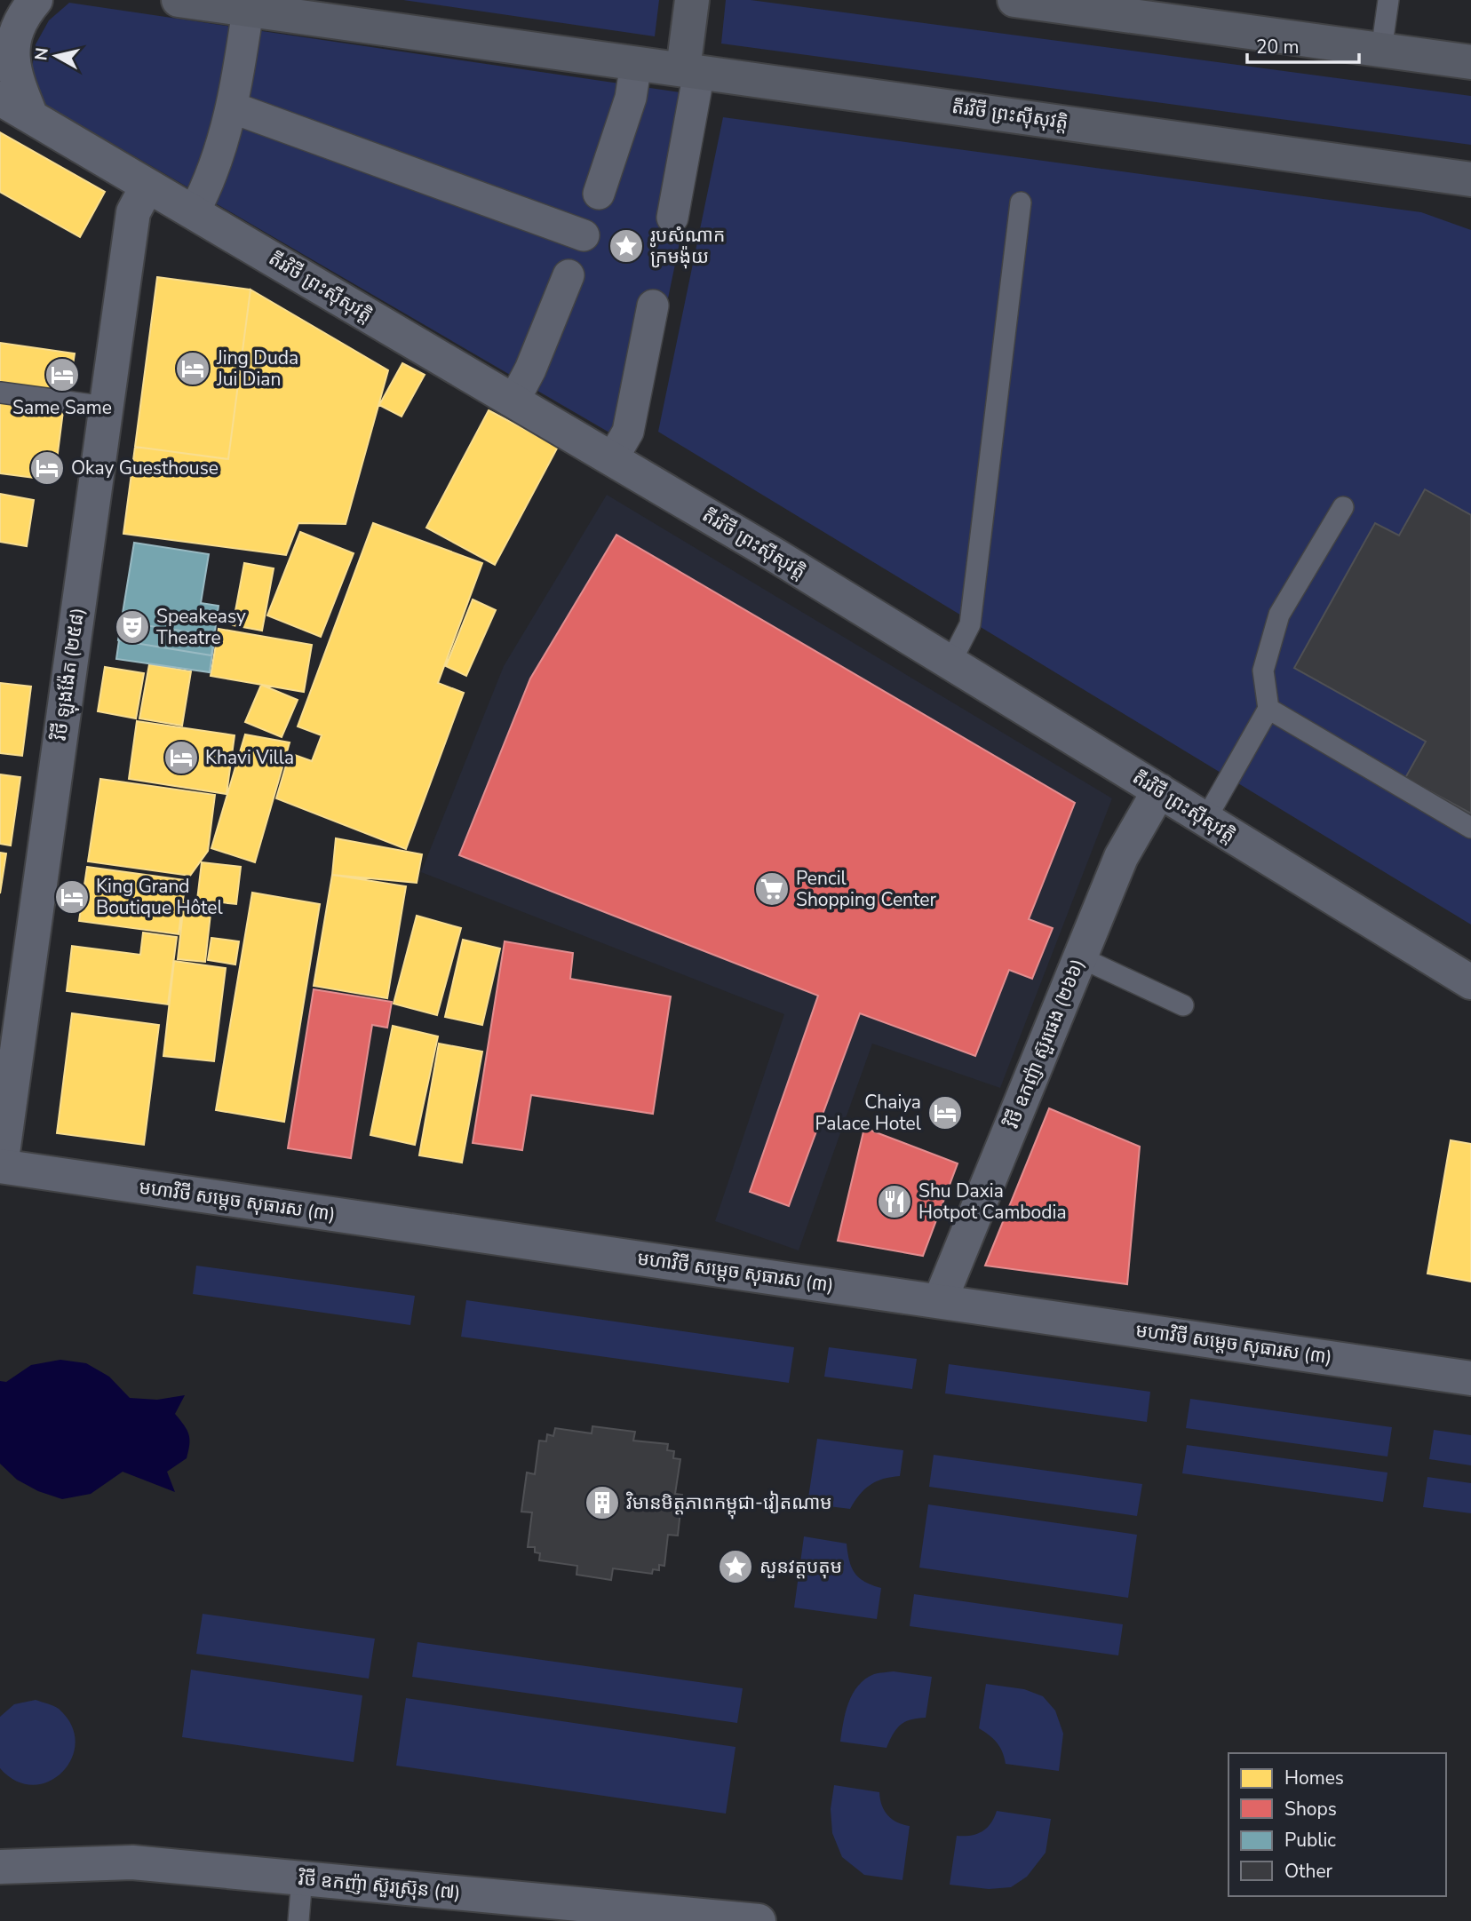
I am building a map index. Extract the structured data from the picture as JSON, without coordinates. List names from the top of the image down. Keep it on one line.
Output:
{"streets":{"main road":["តីរវិថី ព្រះស៊ីសុវត្តិ"],"street":["វិថី ឡុងង៉ែត (២៥៨)","វិថី ឧកញ៉ា ស៊ួរផេង (២៦៦)","មហាវិថី សម្តេច សុធារស (៣)","វិថី ឧកញ៉ា ស៊ួរស៊្រុន (៧)"]},"crossings":[["តីរវិថី ព្រះស៊ីសុវត្តិ","វិថី ឡុងង៉ែត (២៥៨)"],["តីរវិថី ព្រះស៊ីសុវត្តិ","វិថី ឧកញ៉ា ស៊ួរផេង (២៦៦)"],["វិថី ឡុងង៉ែត (២៥៨)","មហាវិថី សម្តេច សុធារស (៣)"],["វិថី ឧកញ៉ា ស៊ួរផេង (២៦៦)","មហាវិថី សម្តេច សុធារស (៣)"]],"places":{"place":["រូបសំណាក ក្រមង៉ុយ","សួនវត្តបតុម"],"hotel":["Jing Duda Jui Dian","Same Same","Okay Guesthouse","Khavi Villa","King Grand Boutique Hôtel","Chaiya Palace Hotel"],"theatre":["Speakeasy Theatre"],"supermarket":["Pencil Shopping Center"],"restaurant":["Shu Daxia Hotpot Cambodia"],"building":["វិមានមិត្តភាពកម្ពុជា-វៀតណាម"]},"legend":["Homes","Shops","Public","Other"],"scale_bar":"20 m","north":"left"}
